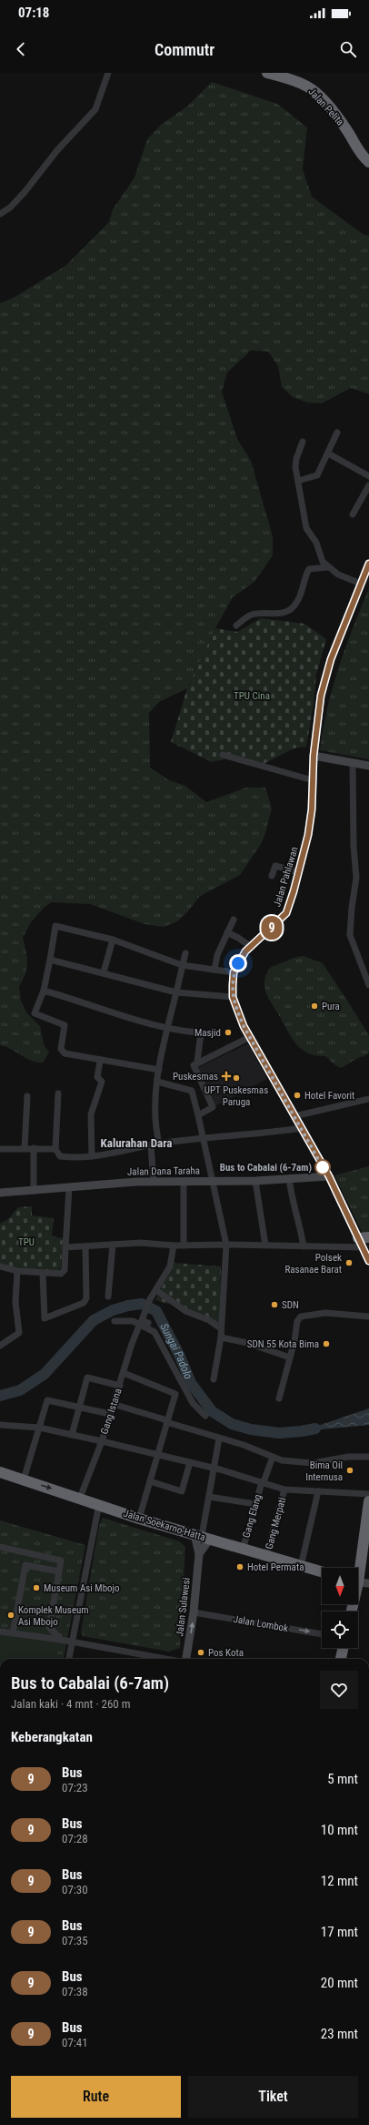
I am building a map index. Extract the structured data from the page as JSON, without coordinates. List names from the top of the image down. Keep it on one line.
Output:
{"streets":{"highway":["Jalan Pelita","Jalan Soekarno-Hatta"],"main road":["Jalan Pahlawan","Jalan Dana Taraha","Jalan Sulawesi"],"street":["Gang Istana","Gang Elang","Gang Merpati","Jalan Lombok"]},"crossings":[["Jalan Pahlawan","Jalan Dana Taraha"],["Gang Istana","Jalan Soekarno-Hatta"],["Gang Elang","Jalan Soekarno-Hatta"],["Gang Merpati","Jalan Soekarno-Hatta"],["Jalan Soekarno-Hatta","Jalan Sulawesi"],["Jalan Sulawesi","Jalan Lombok"]],"one_way":["Jalan Lombok"],"districts":["Kalurahan Dara"],"water":["Sungai Padolo"],"parks":["TPU Cina","TPU"],"places":{"other":["Pura","Masjid","UPT Puskesmas Paruga","Hotel Favorit","Bus to Cabalai (6-7am)","Polsek Rasanae Barat","SDN","SDN 55 Kota Bima","Bima Oil Internusa","Hotel Permata","Museum Asi Mbojo","Komplek Museum Asi Mbojo","Pos Kota"],"health":["Puskesmas"]},"lines":["bus line 9"],"north":"bottom","page":{"status":"07:18","header":"Commutr","on_map":"9","heading":[["Bus to Cabalai (6-7am)","Jalan kaki · 4 mnt · 260 m"],"Keberangkatan"],"list":[{"mark":"9","name":"Bus","note":"07:23","value":"5 mnt"},{"mark":"9","name":"Bus","note":"07:28","value":"10 mnt"},{"mark":"9","name":"Bus","note":"07:30","value":"12 mnt"},{"mark":"9","name":"Bus","note":"07:35","value":"17 mnt"},{"mark":"9","name":"Bus","note":"07:38","value":"20 mnt"},{"mark":"9","name":"Bus","note":"07:41","value":"23 mnt"}],"buttons":["Rute","Tiket"]}}
